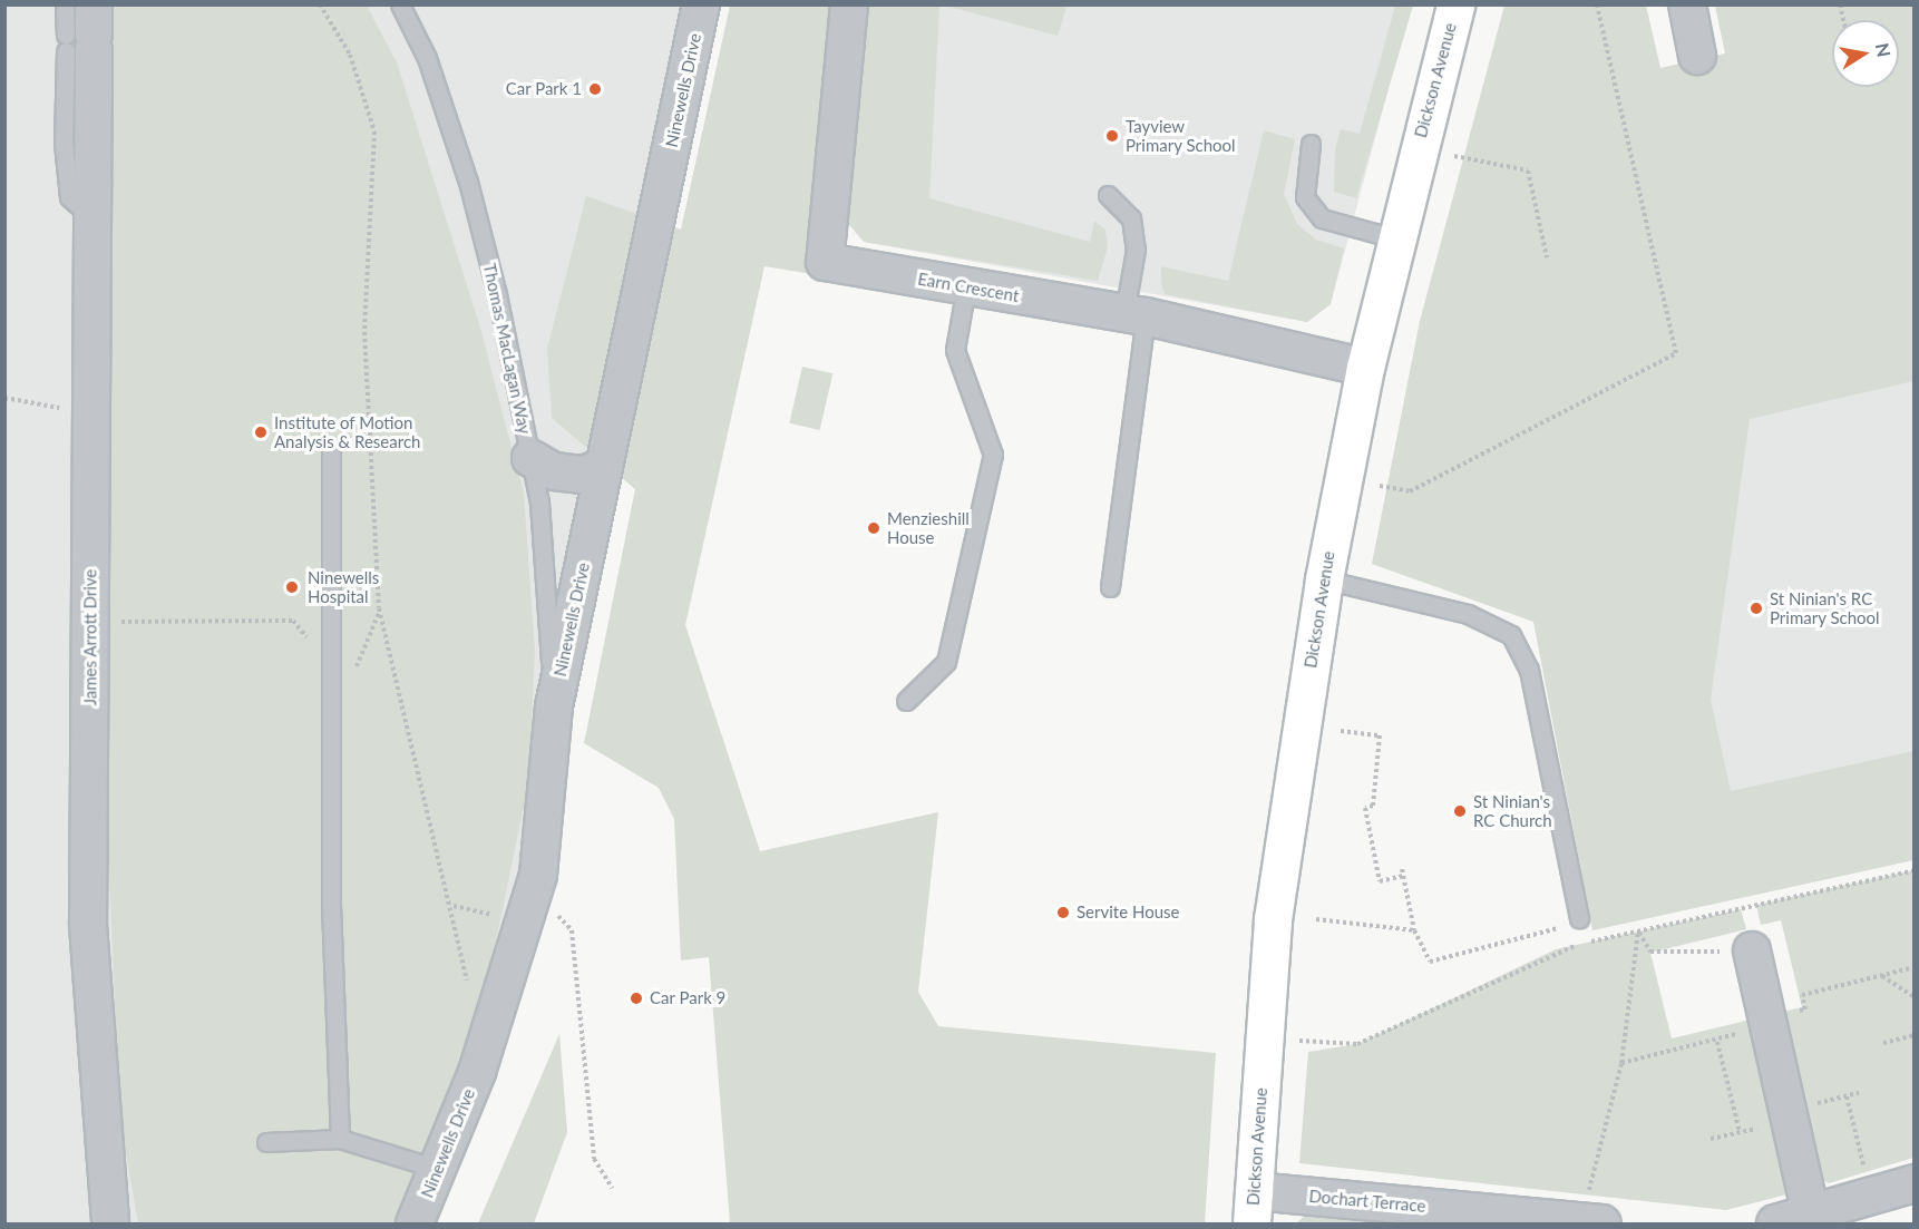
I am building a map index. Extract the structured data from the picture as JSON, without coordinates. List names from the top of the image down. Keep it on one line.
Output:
{"streets":{"street":["Dickson Avenue","Ninewells Drive","Earn Crescent","James Arrott Drive","Dochart Terrace"],"lane":["Thomas MacLagan Way"]},"crossings":[["Dickson Avenue","Earn Crescent"],["Dickson Avenue","Dochart Terrace"],["Ninewells Drive","Thomas MacLagan Way"]],"places":["Car Park 1","Tayview Primary School","Institute of Motion Analysis & Research","Menzieshill House","Ninewells Hospital","St Ninian's RC Primary School","St Ninian's RC Church","Servite House","Car Park 9"],"north":"right"}
